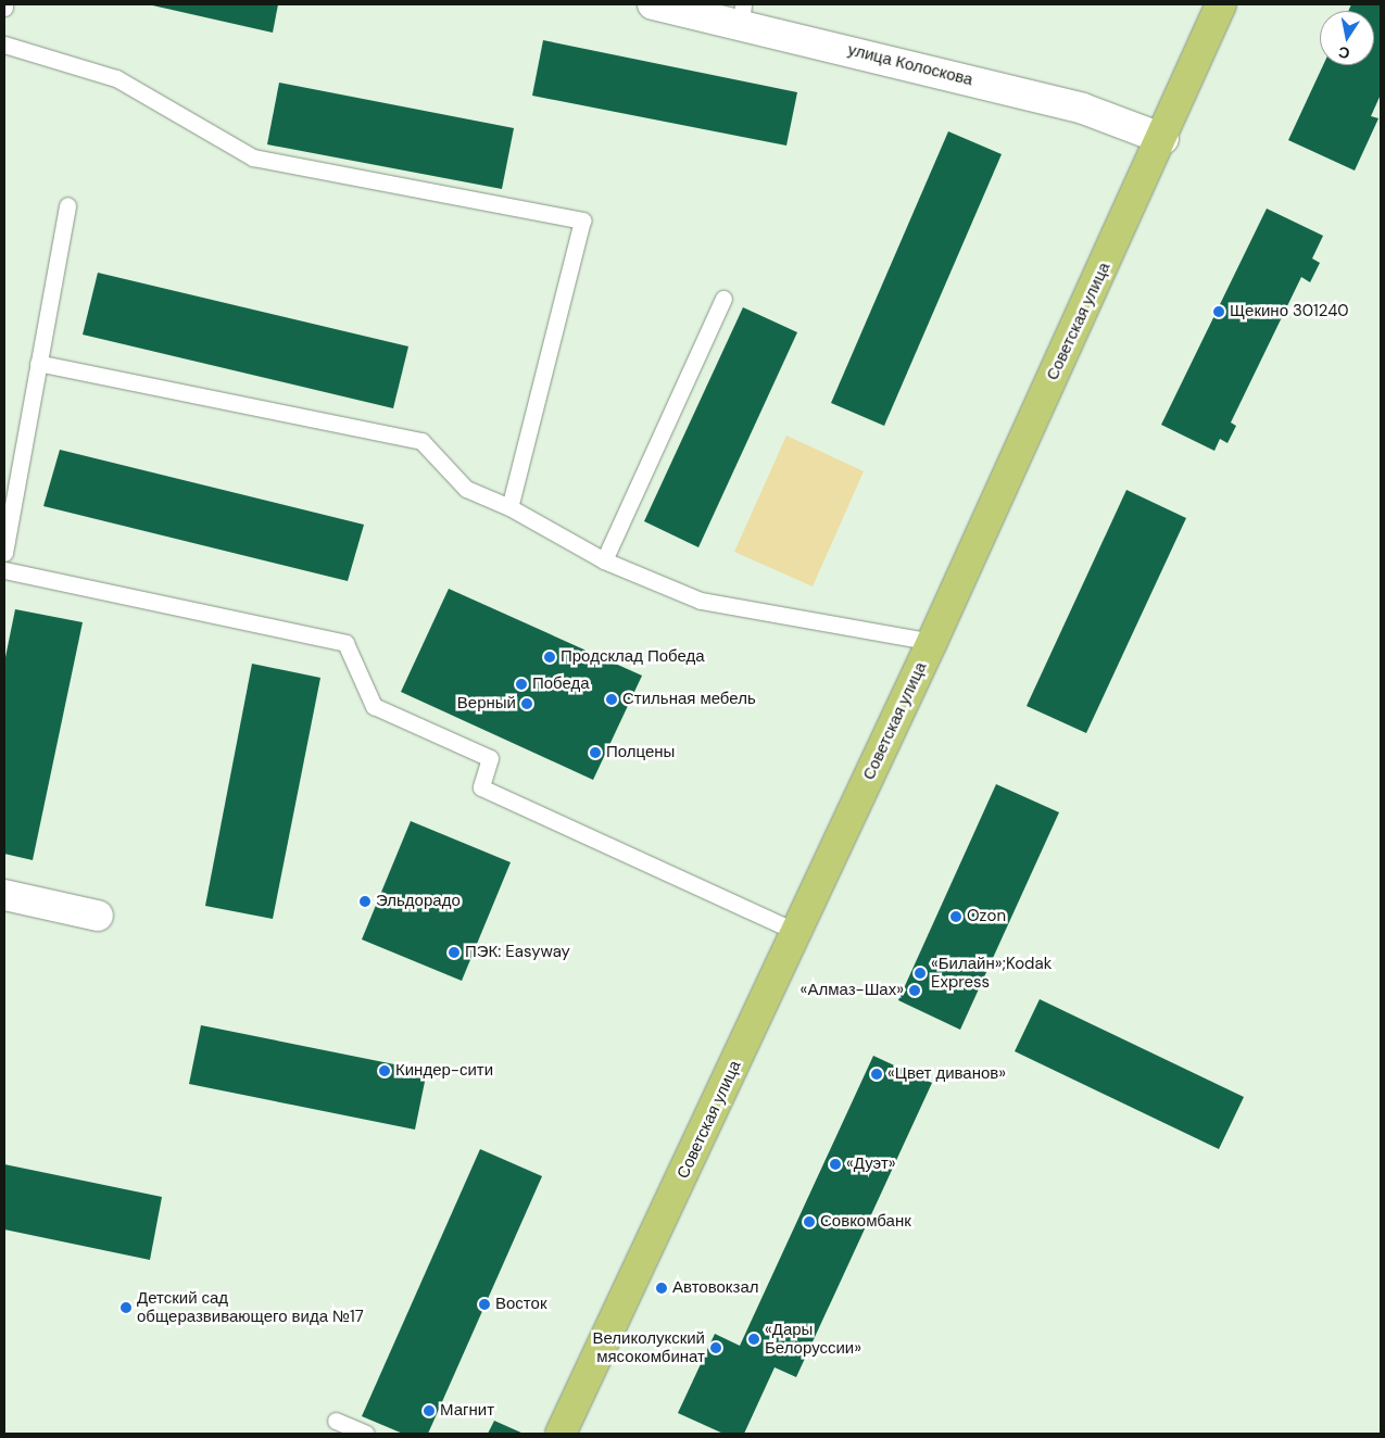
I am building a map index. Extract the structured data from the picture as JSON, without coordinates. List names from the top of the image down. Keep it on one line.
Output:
{"streets":{"main road":["Советская улица"],"street":["улица Колоскова"]},"crossings":[["улица Колоскова","Советская улица"]],"places":["Щекино 301240","Продсклад Победа","Победа","Стильная мебель","Верный","Полцены","Эльдорадо","Ozon","ПЭК: Easyway","«Билайн»;Kodak Express","«Алмаз-Шах»","Киндер-сити","«Цвет диванов»","«Дуэт»","Совкомбанк","Автовокзал","Восток","Детский сад общеразвивающего вида №17","«Дары Белоруссии»","Великолукский мясокомбинат","Магнит"],"north":"bottom"}
